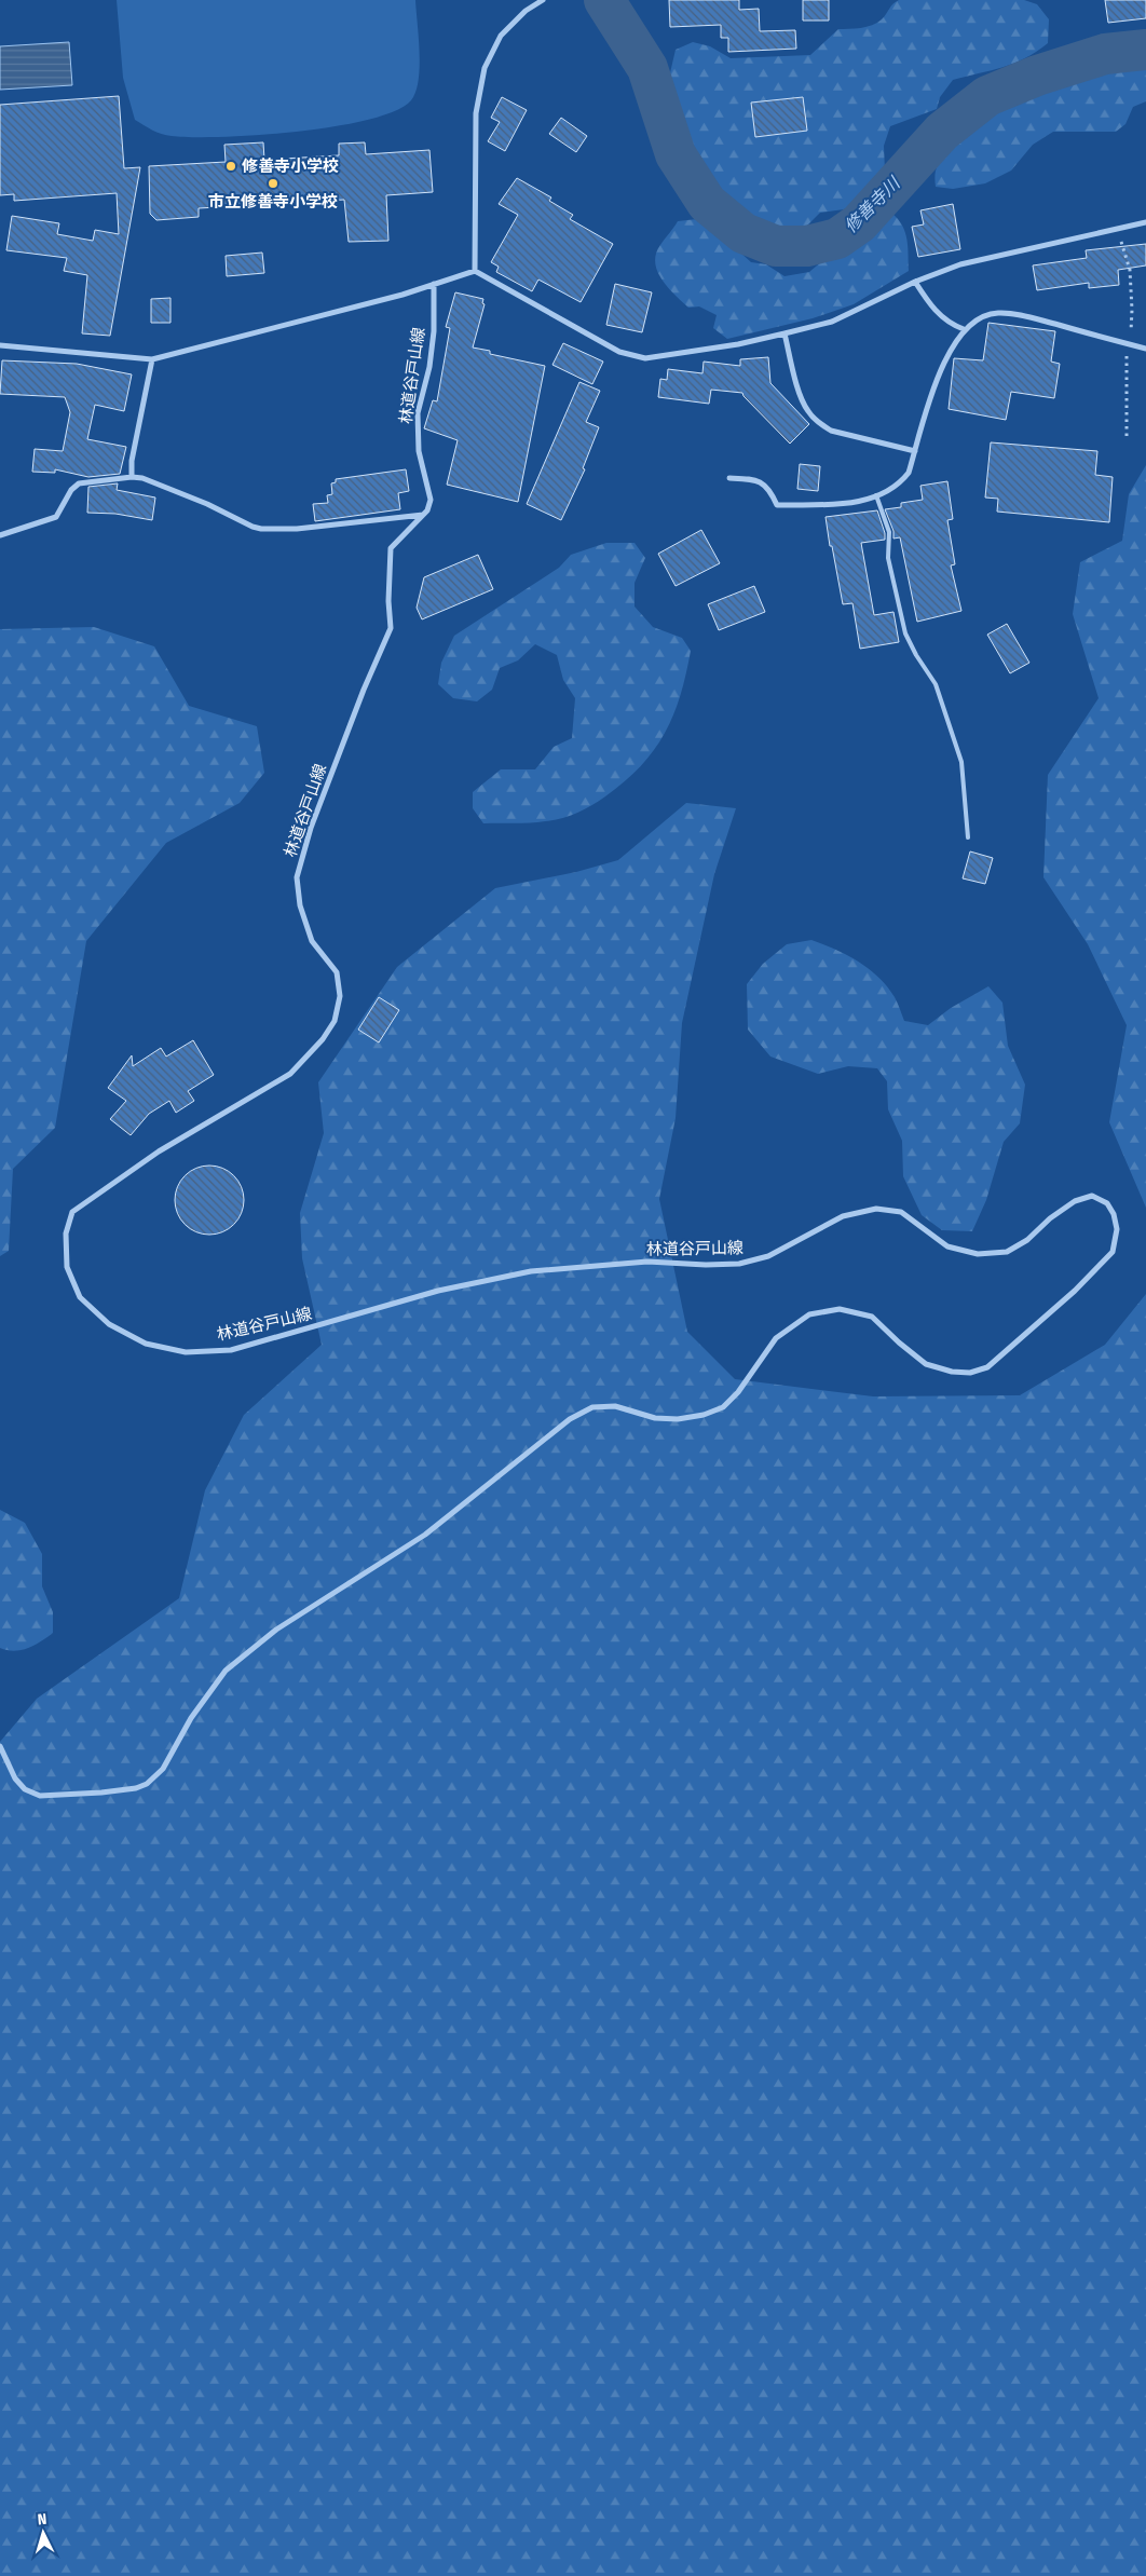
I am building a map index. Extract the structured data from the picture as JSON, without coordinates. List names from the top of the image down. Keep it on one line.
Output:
{"streets":{"street":["林道谷戸山線"]},"water":["修善寺川"],"places":["修善寺小学校","市立修善寺小学校"],"north":"top"}
